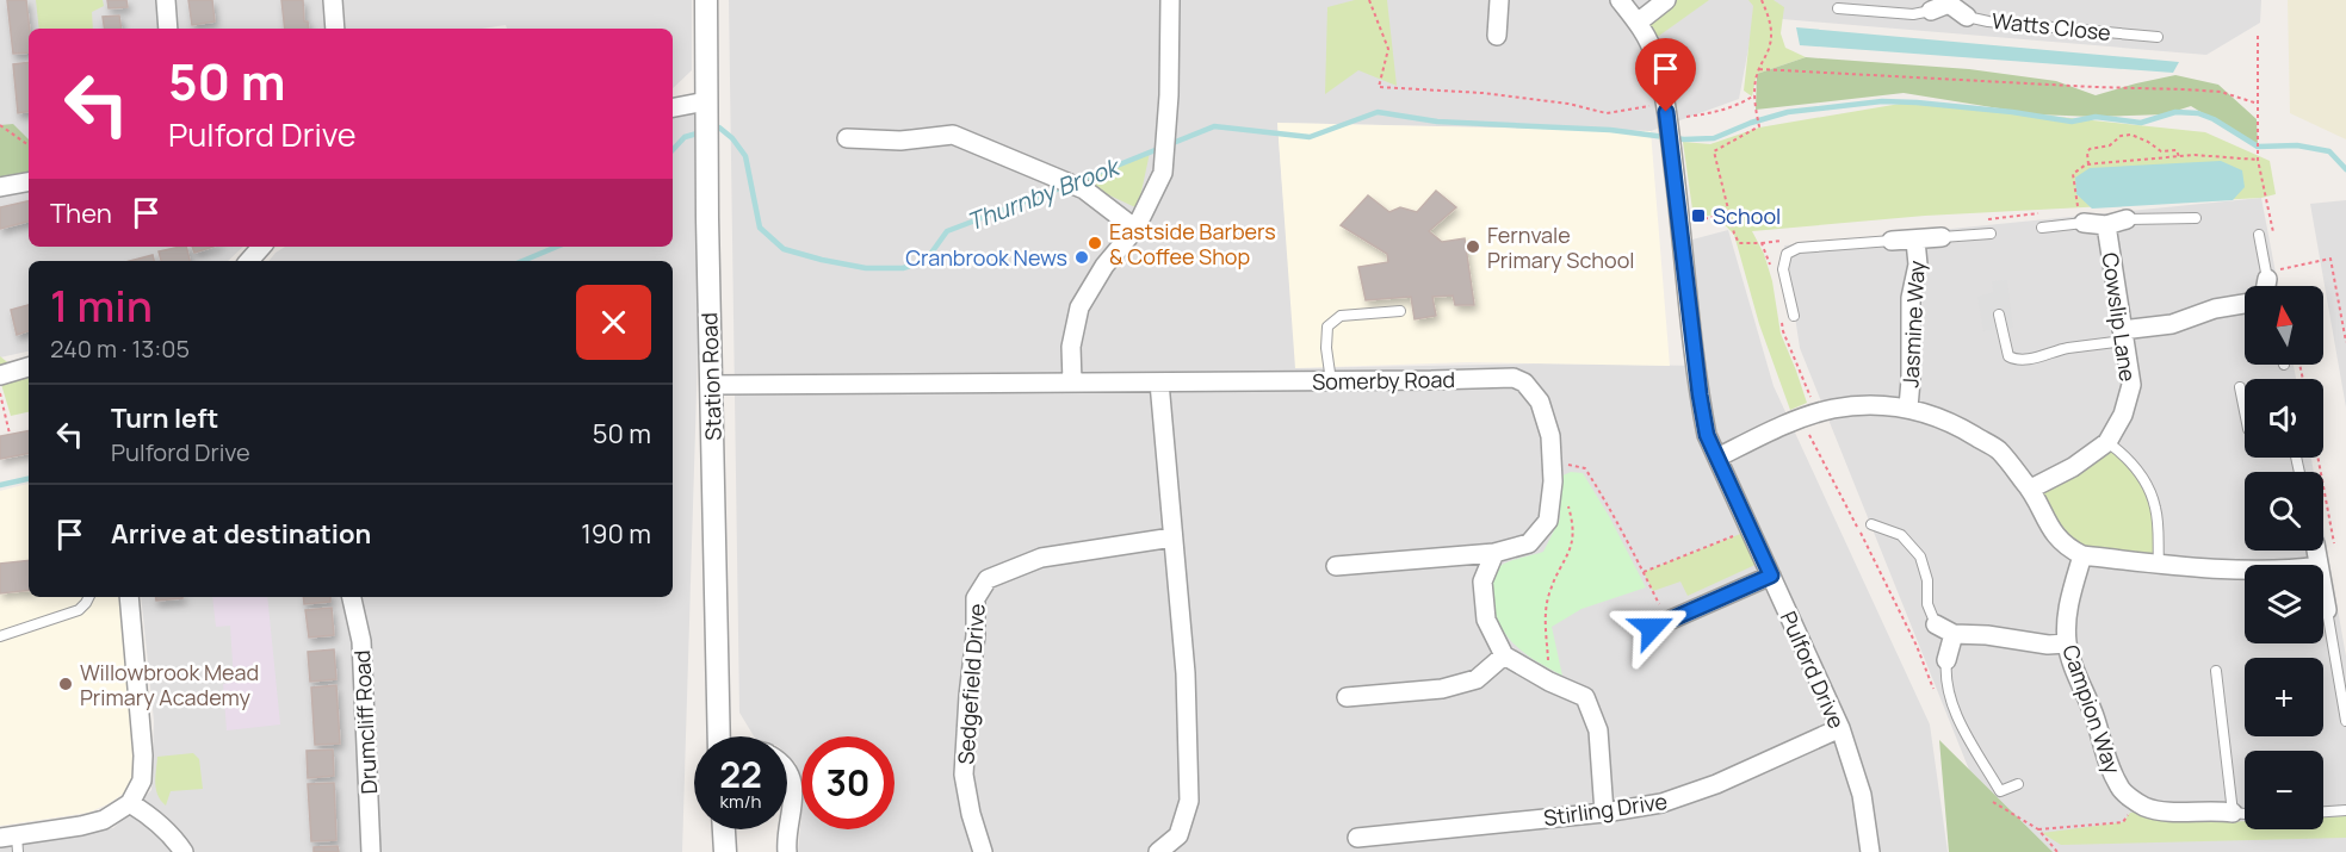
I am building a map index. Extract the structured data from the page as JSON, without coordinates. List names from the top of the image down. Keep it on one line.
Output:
{"streets":{"street":["Watts Close","Cowslip Lane","Jasmine Way","Station Road","Somerby Road","Pulford Drive","Sedgefield Drive","Campion Way","Drumcliff Road","Stirling Drive"]},"crossings":[["Station Road","Somerby Road"],["Pulford Drive","Stirling Drive"]],"water":["Thurnby Brook"],"places":{"transit":["School"],"other":["Eastside Barbers & Coffee Shop","Fernvale Primary School","Cranbrook News","Willowbrook Mead Primary Academy"]},"north":"top","page":{"turn":["50 m","Pulford Drive"],"then":"Then","heading":["1 min","240 m · 13:05"],"map_buttons":["+","−"],"list":[{"name":"Turn left","note":"Pulford Drive","value":"50 m"},{"name":"Arrive at destination","value":"190 m"}],"speed":"22 km/h","limit":"30"}}
